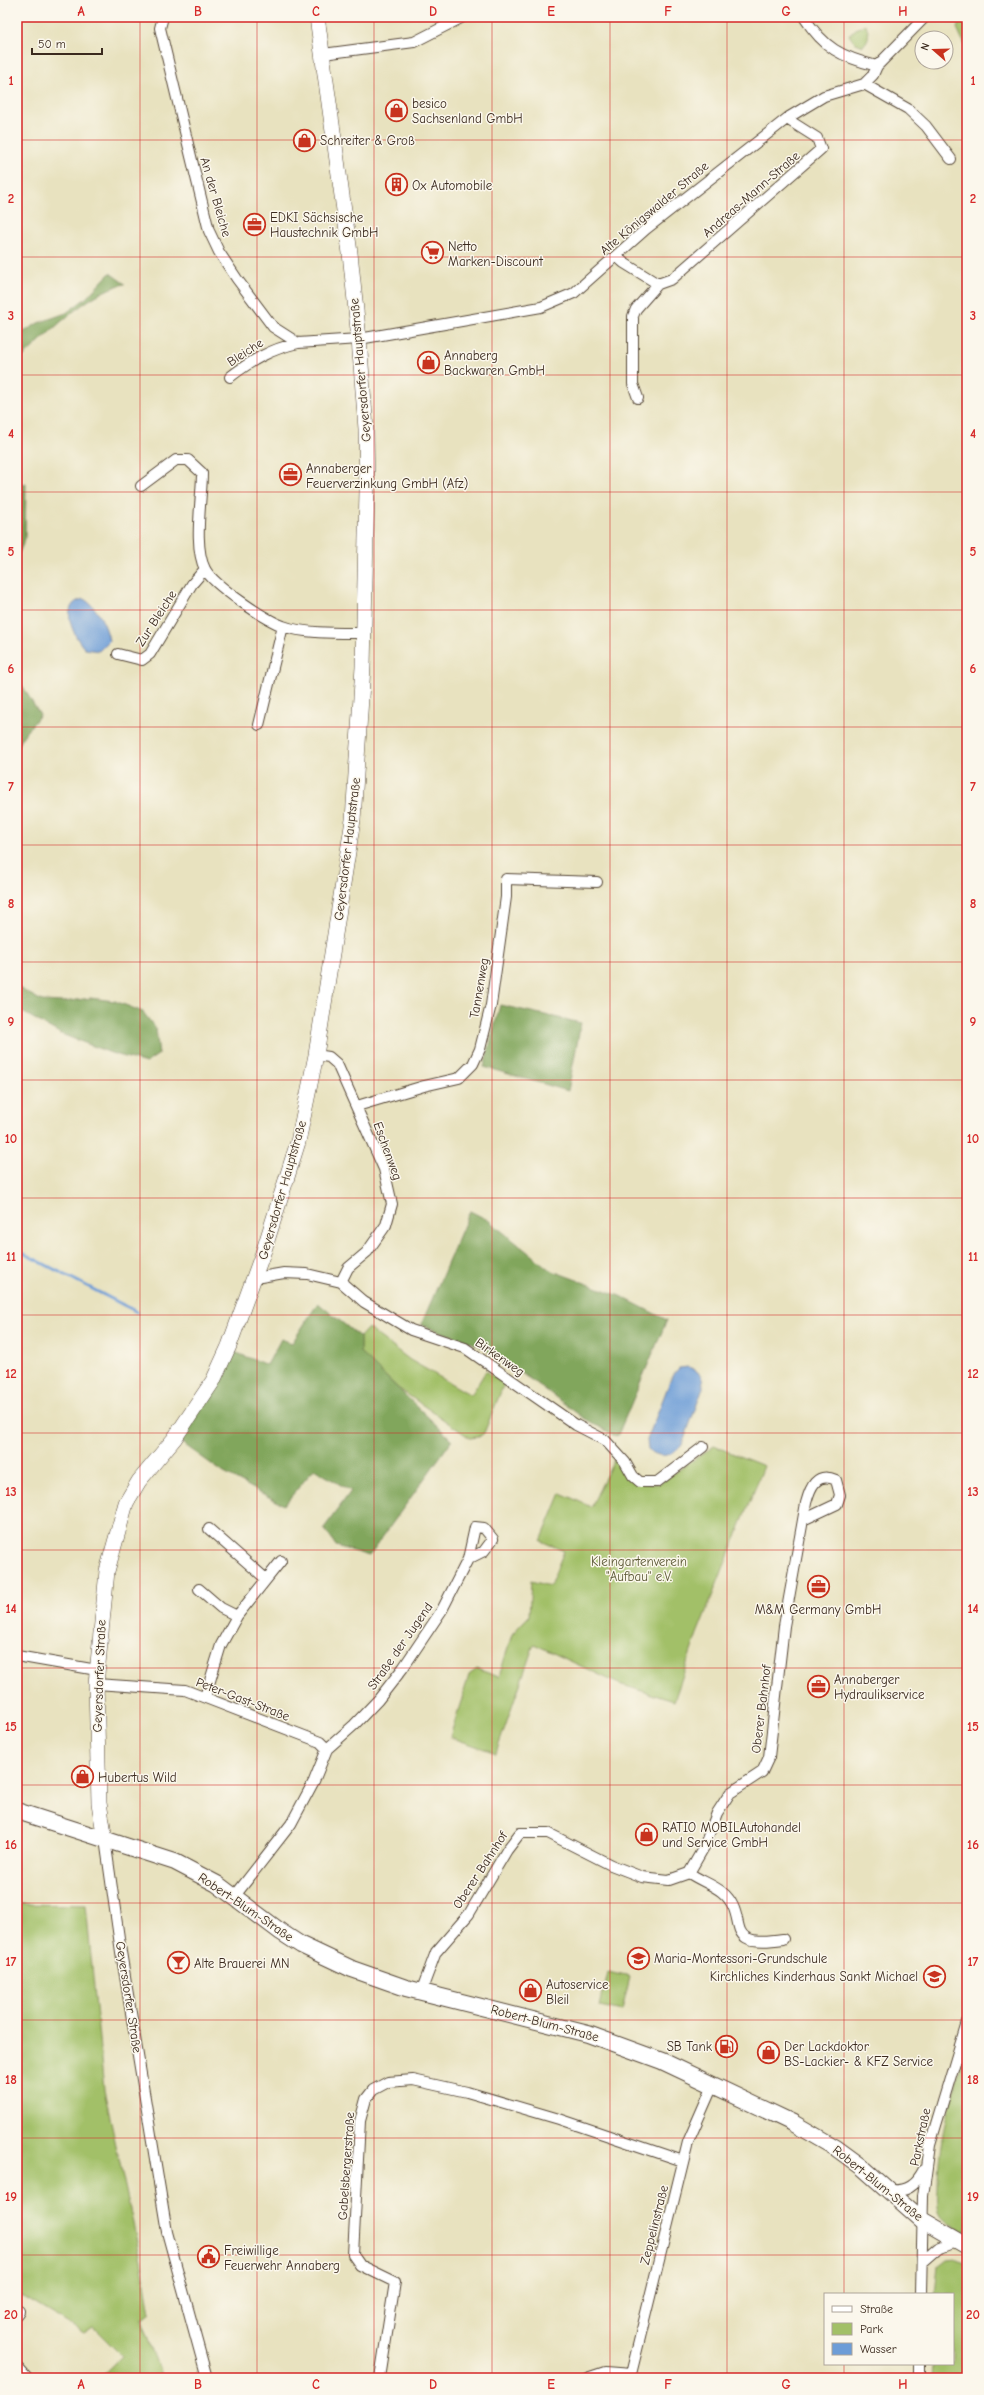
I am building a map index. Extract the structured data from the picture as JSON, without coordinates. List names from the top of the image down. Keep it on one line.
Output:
{"streets":{"main road":["Geyersdorfer Hauptstraße","Geyersdorfer Straße","Robert-Blum-Straße"],"street":["Andreas-Mann-Straße","An der Bleiche","Alte Königswalder Straße","Bleiche","Zur Bleiche","Tannenweg","Eschenweg","Birkenweg","Straße der Jugend","Peter-Gast-Straße","Oberer Bahnhof","Parkstraße","Gabelsbergerstraße","Zeppelinstraße"]},"crossings":[["Andreas-Mann-Straße","Alte Königswalder Straße"],["An der Bleiche","Bleiche"],["Alte Königswalder Straße","Geyersdorfer Hauptstraße"],["Geyersdorfer Hauptstraße","Eschenweg"],["Geyersdorfer Hauptstraße","Birkenweg"],["Geyersdorfer Hauptstraße","Geyersdorfer Straße"],["Tannenweg","Eschenweg"],["Eschenweg","Birkenweg"],["Straße der Jugend","Peter-Gast-Straße"],["Straße der Jugend","Robert-Blum-Straße"],["Geyersdorfer Straße","Peter-Gast-Straße"],["Geyersdorfer Straße","Robert-Blum-Straße"],["Oberer Bahnhof","Robert-Blum-Straße"],["Robert-Blum-Straße","Parkstraße"],["Robert-Blum-Straße","Zeppelinstraße"],["Gabelsbergerstraße","Zeppelinstraße"]],"parks":["Kleingartenverein \"Aufbau\" e.V."],"places":{"shop":["besico Sachsenland GmbH","Schreiter & Groß","Annaberg Backwaren GmbH","Hubertus Wild","RATIO MOBILAutohandel und Service GmbH","Autoservice Bleil","Der Lackdoktor BS-Lackier- & KFZ Service"],"building":["Ox Automobile"],"office":["EDKI Sächsische Haustechnik GmbH","Annaberger Feuerverzinkung GmbH (Afz)","M&M Germany GmbH","Annaberger Hydraulikservice"],"supermarket":["Netto Marken-Discount"],"school or university":["Maria-Montessori-Grundschule","Kirchliches Kinderhaus Sankt Michael"],"bar":["Alte Brauerei MN"],"fuel station":["SB Tank"],"public building":["Freiwillige Feuerwehr Annaberg"]},"legend":["Straße","Park","Wasser"],"scale_bar":"50 m","north":"left","grid":{"columns":["A","B","C","D","E","F","G","H"],"rows":["1","2","3","4","5","6","7","8","9","10","11","12","13","14","15","16","17","18","19","20"]}}
